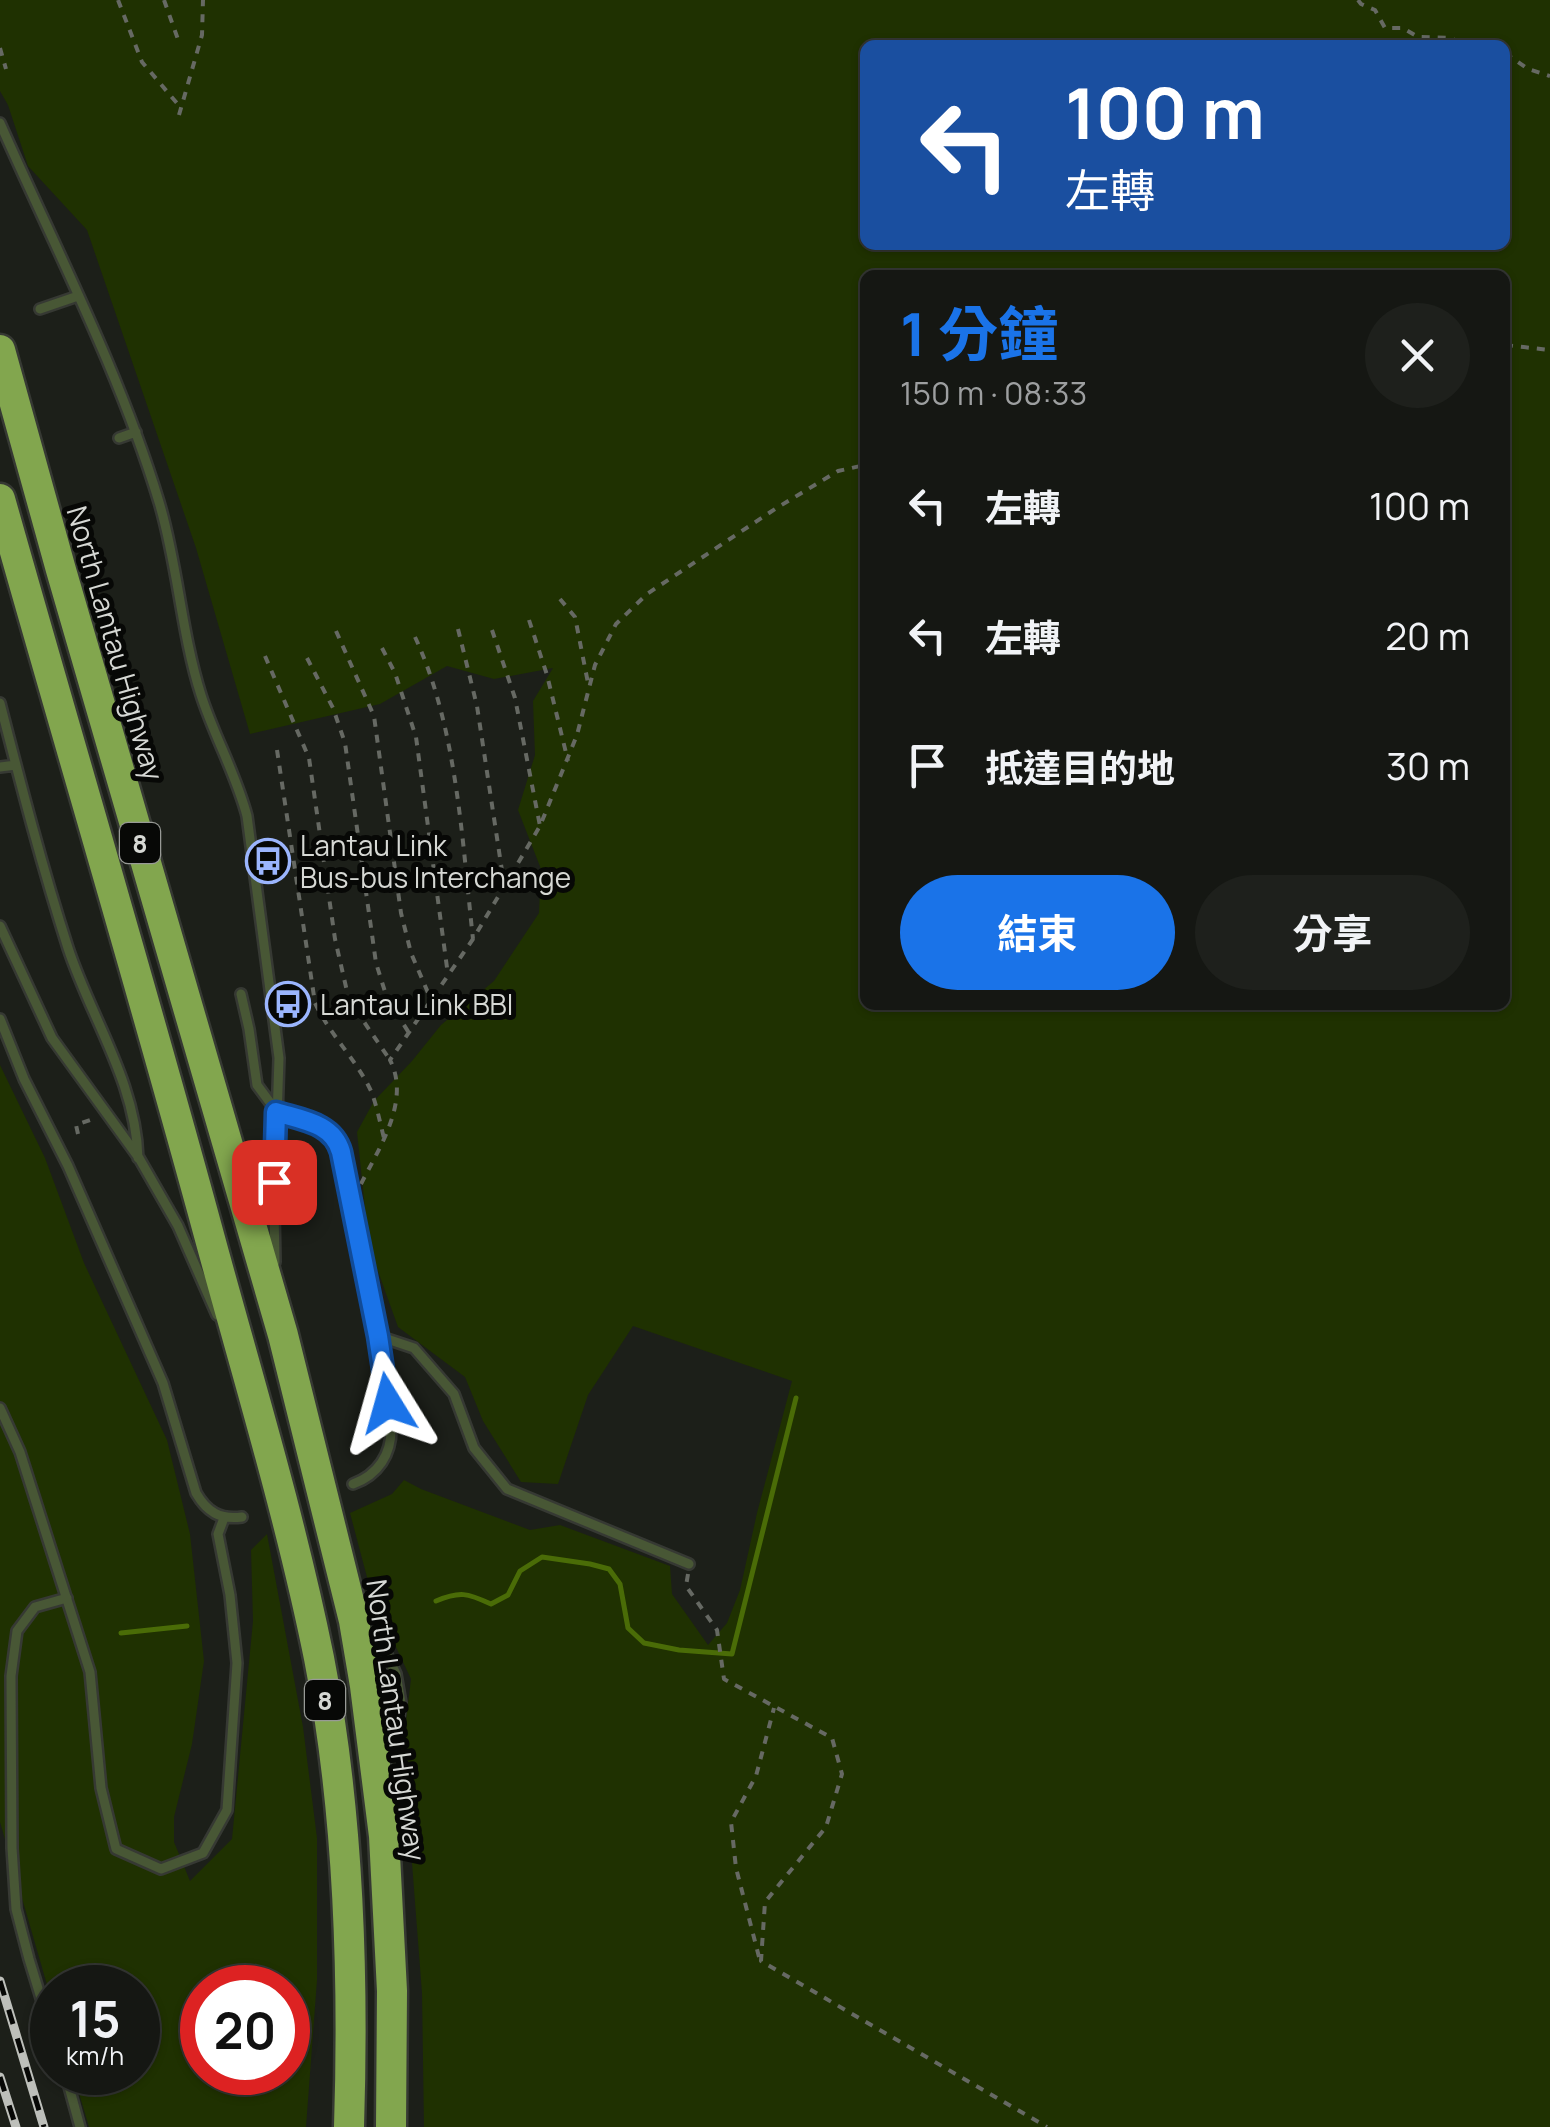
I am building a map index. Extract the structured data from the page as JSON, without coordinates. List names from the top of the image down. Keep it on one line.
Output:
{"streets":{"highway":["North Lantau Highway","8"]},"places":{"bus stop":["Lantau Link Bus-bus Interchange","Lantau Link BBI"]},"page":{"turn":["100 m","左轉"],"heading":["1 分鐘","150 m · 08:33"],"list":[{"name":"左轉","value":"100 m"},{"name":"左轉","value":"20 m"},{"name":"抵達目的地","value":"30 m"}],"buttons":["結束","分享"],"speed":"15 km/h","limit":"20"}}
